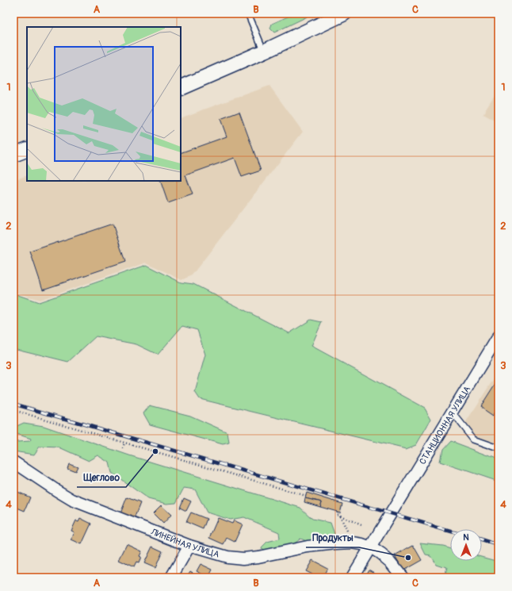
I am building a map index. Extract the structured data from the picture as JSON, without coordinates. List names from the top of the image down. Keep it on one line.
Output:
{"streets":{"street":["СТАНЦИОННАЯ УЛИЦА","ЛИНЕЙНАЯ УЛИЦА"]},"crossings":[["СТАНЦИОННАЯ УЛИЦА","ЛИНЕЙНАЯ УЛИЦА"]],"places":["Щеглово","Продукты"],"north":"top","grid":{"columns":["A","B","C"],"rows":["1","2","3","4"]}}
